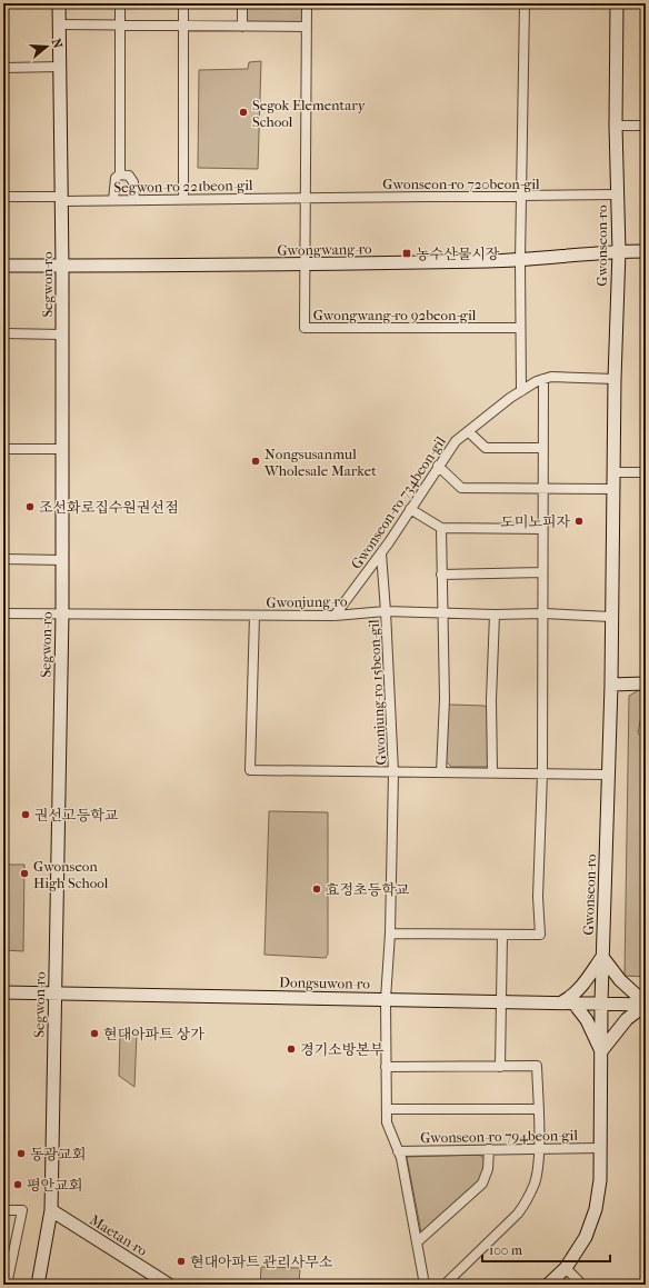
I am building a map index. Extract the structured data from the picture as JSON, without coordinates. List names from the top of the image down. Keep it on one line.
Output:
{"streets":{"street":["Gwonseon-ro 720beon-gil","Segwon-ro 221beon-gil","Gwonseon-ro","Gwongwang-ro","Segwon-ro","Gwongwang-ro 92beon-gil","Gwonseon-ro 734beon-gil","Gwonjung-ro","Gwonjung-ro 15beon-gil","Dongsuwon-ro","Gwonseon-ro 794beon-gil","Maetan-ro"]},"crossings":[["Gwonseon-ro 720beon-gil","Segwon-ro 221beon-gil"],["Gwonseon-ro 720beon-gil","Gwonseon-ro"],["Segwon-ro 221beon-gil","Segwon-ro"],["Gwonseon-ro","Gwongwang-ro"],["Gwonseon-ro","Gwonseon-ro 734beon-gil"],["Gwonseon-ro","Gwonjung-ro"],["Gwonseon-ro","Dongsuwon-ro"],["Gwonseon-ro","Gwonseon-ro 794beon-gil"],["Gwongwang-ro","Segwon-ro"],["Gwongwang-ro","Gwongwang-ro 92beon-gil"],["Segwon-ro","Gwonjung-ro"],["Segwon-ro","Dongsuwon-ro"],["Segwon-ro","Maetan-ro"],["Gwonseon-ro 734beon-gil","Gwonjung-ro"],["Gwonseon-ro 734beon-gil","Gwonjung-ro 15beon-gil"],["Gwonjung-ro","Gwonjung-ro 15beon-gil"],["Gwonjung-ro 15beon-gil","Dongsuwon-ro"],["Gwonjung-ro 15beon-gil","Gwonseon-ro 794beon-gil"]],"places":{"other":["Segok Elementary School","Nongsusanmul Wholesale Market","조선화로집수원권선점","도미노피자","권선고등학교","Gwonseon High School","효정초등학교","현대아파트 상가","경기소방본부","동광교회","평안교회","현대아파트 관리사무소"],"transit":["농수산물시장"]},"scale_bar":"100 m","north":"right"}
